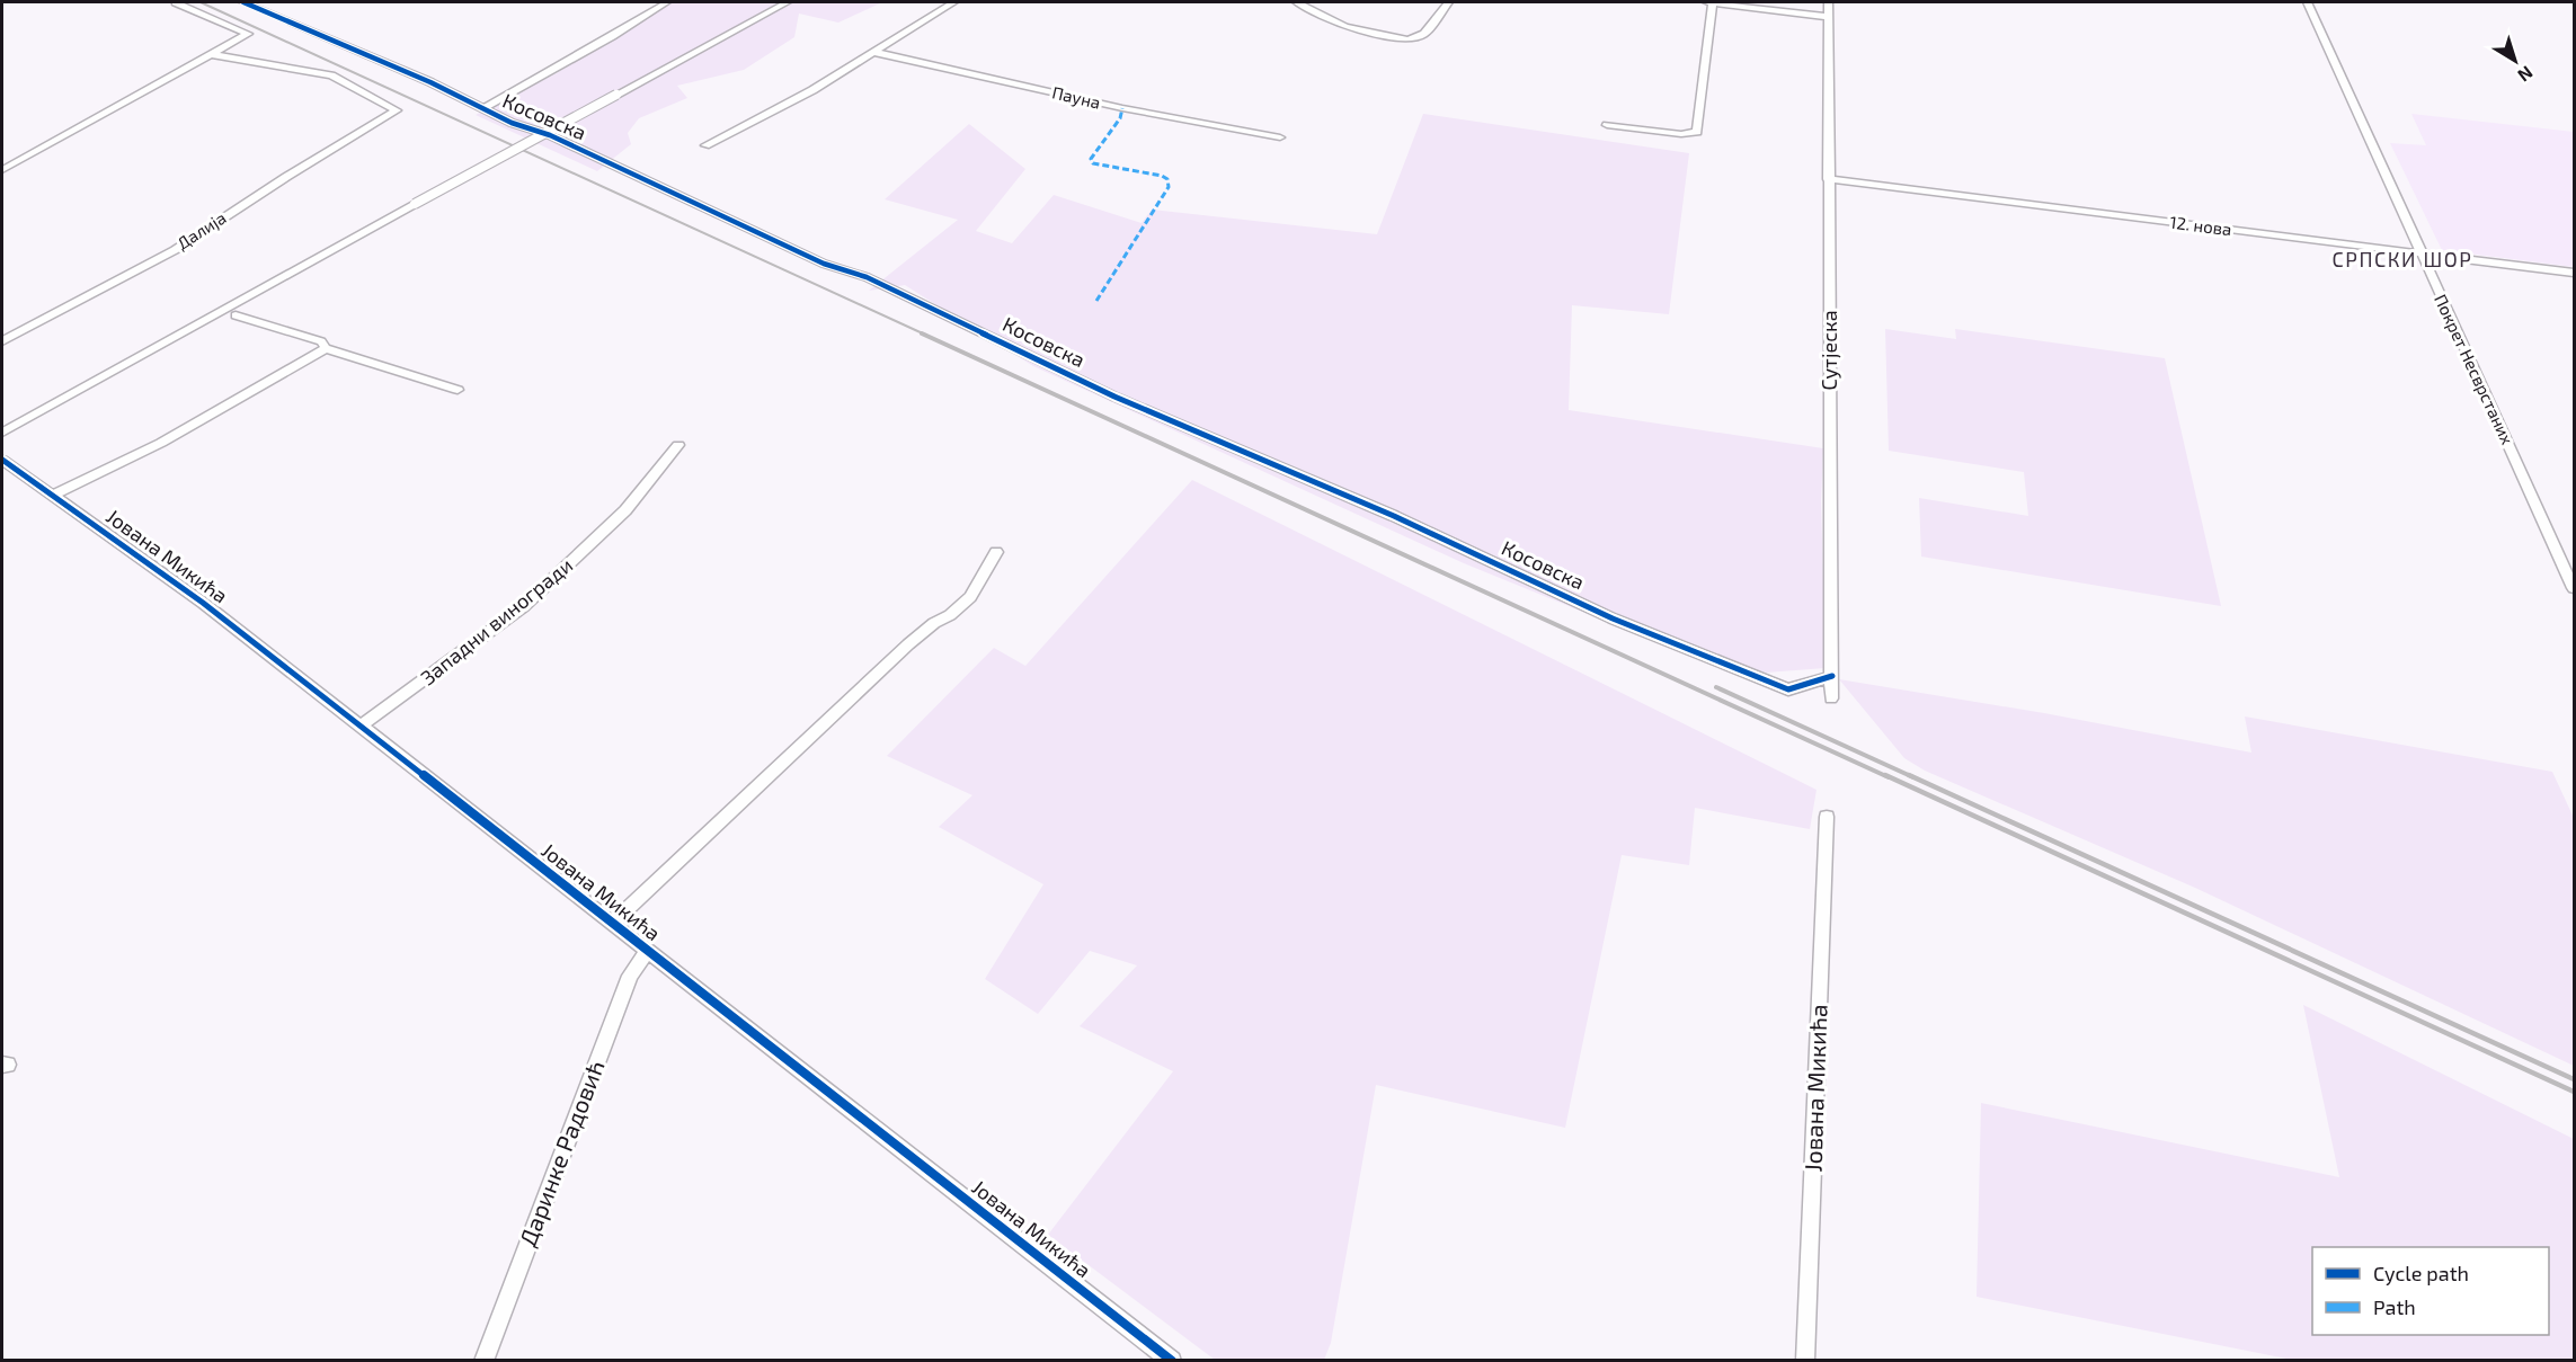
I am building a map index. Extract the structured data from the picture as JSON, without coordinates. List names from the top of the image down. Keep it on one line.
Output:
{"streets":{"street":["Пауна","Косовска","12. нова","Далија","Сутјеска","Покрет Несврстаних","Јована Микића","Западни виногради","Даринке Радовић"]},"crossings":[["Косовска","Сутјеска"],["12. нова","Сутјеска"],["12. нова","Покрет Несврстаних"],["Јована Микића","Западни виногради"],["Јована Микића","Даринке Радовић"]],"districts":["СРПСКИ ШОР"],"legend":["Cycle path","Path"],"north":"bottom right"}
